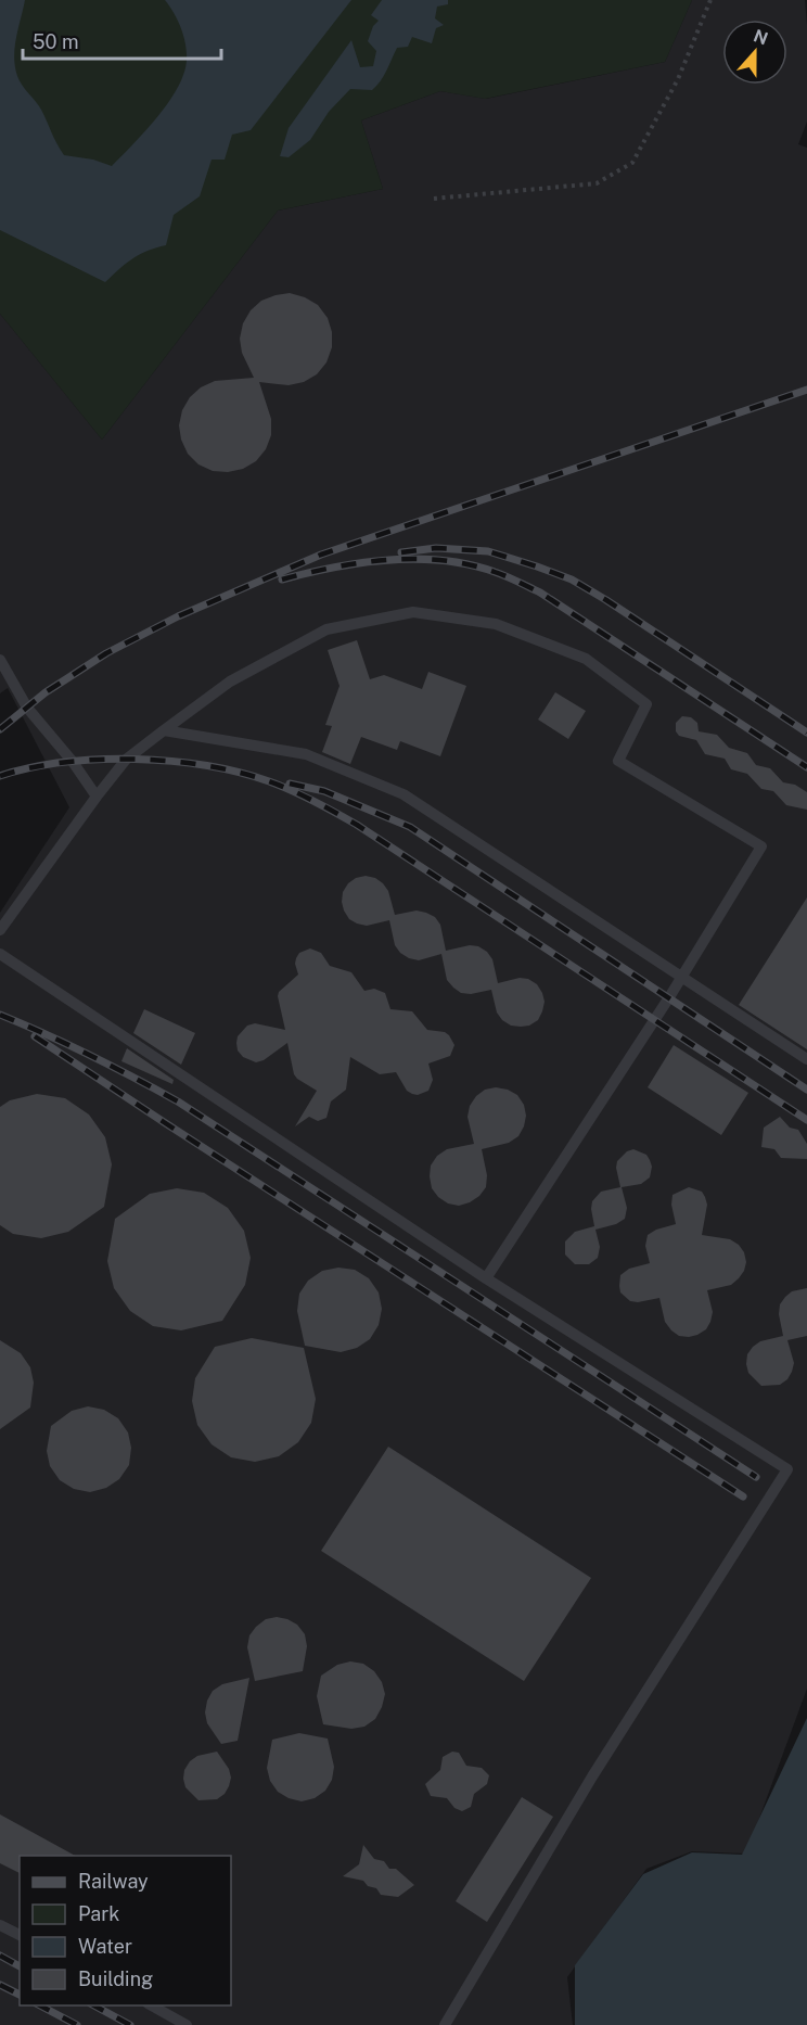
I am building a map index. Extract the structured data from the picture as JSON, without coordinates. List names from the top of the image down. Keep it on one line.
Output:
{"legend":["Railway","Park","Water","Building"],"scale_bar":"50 m","north":"top"}
